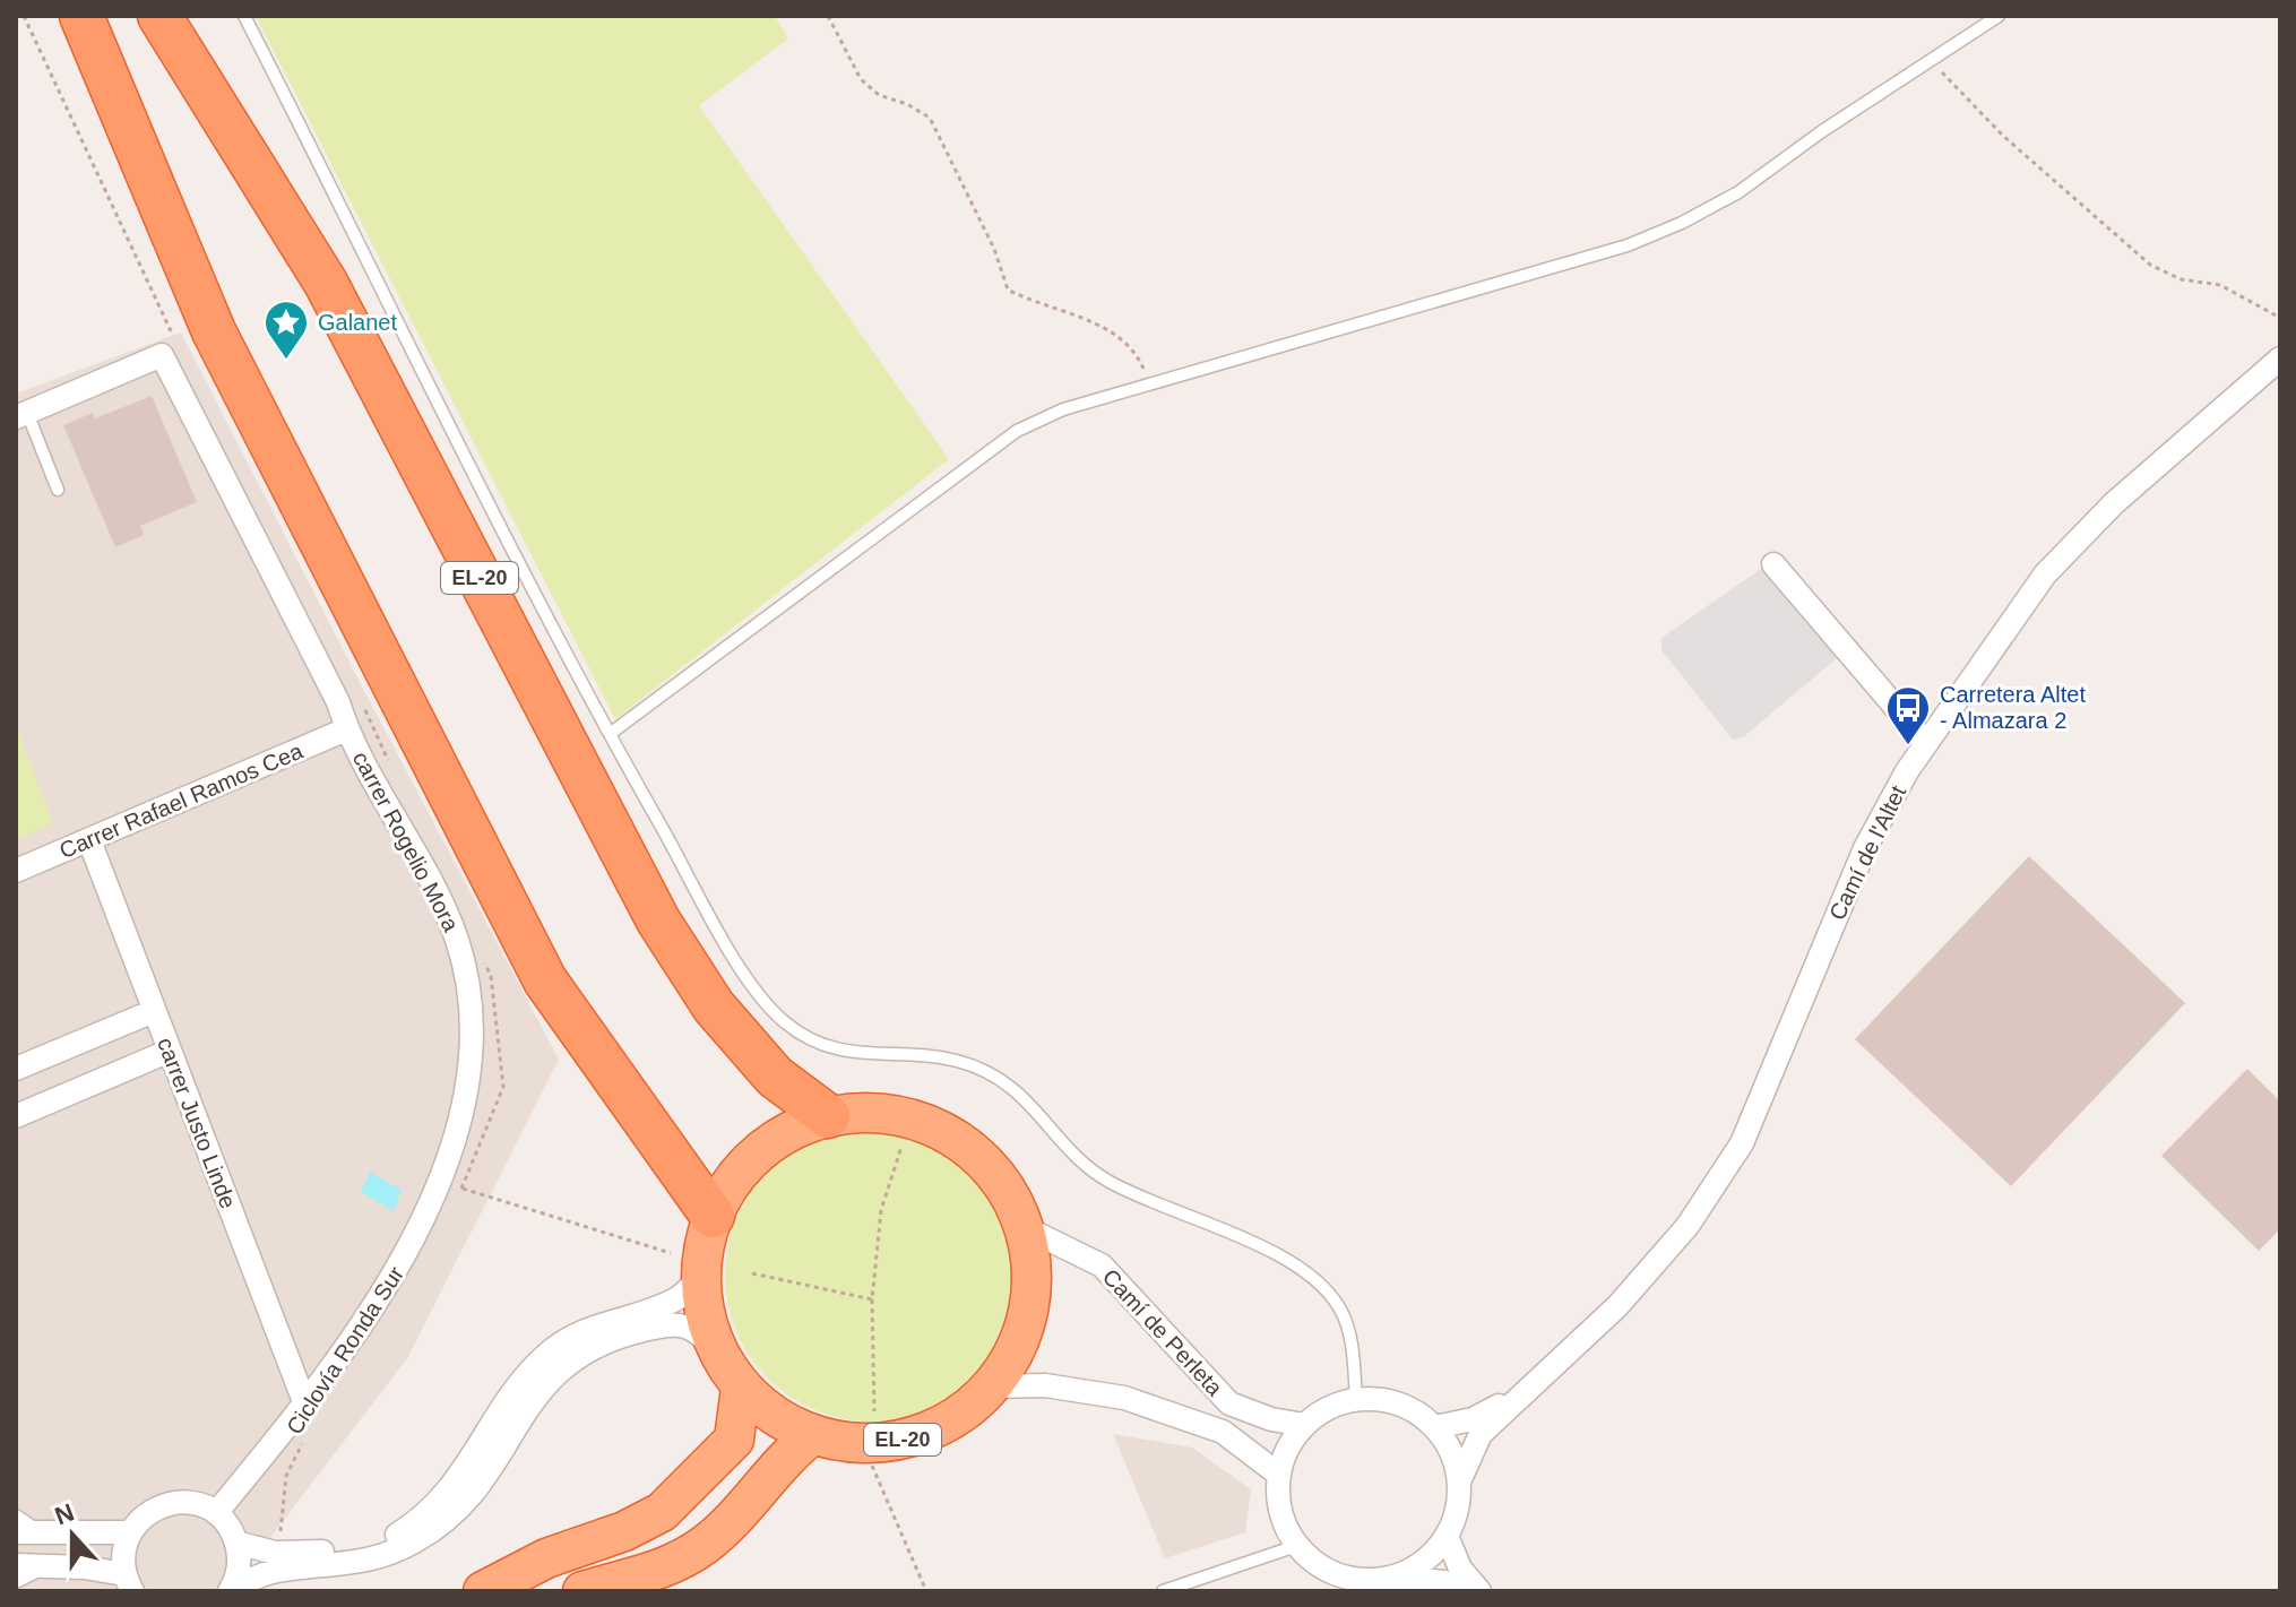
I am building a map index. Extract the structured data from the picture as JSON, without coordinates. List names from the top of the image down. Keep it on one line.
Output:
{"streets":{"highway":["EL-20"],"street":["Carrer Rafael Ramos Cea","carrer Rogelio Mora","Camí de l'Altet","carrer Justo Linde","Camí de Perleta"],"path":["Ciclovía Ronda Sur"]},"crossings":[["EL-20","Camí de Perleta"],["Carrer Rafael Ramos Cea","carrer Rogelio Mora"],["Carrer Rafael Ramos Cea","carrer Justo Linde"],["carrer Rogelio Mora","carrer Justo Linde"],["Camí de l'Altet","Camí de Perleta"]],"places":{"place":["Galanet"],"bus stop":["Carretera Altet - Almazara 2"]},"north":"top"}
